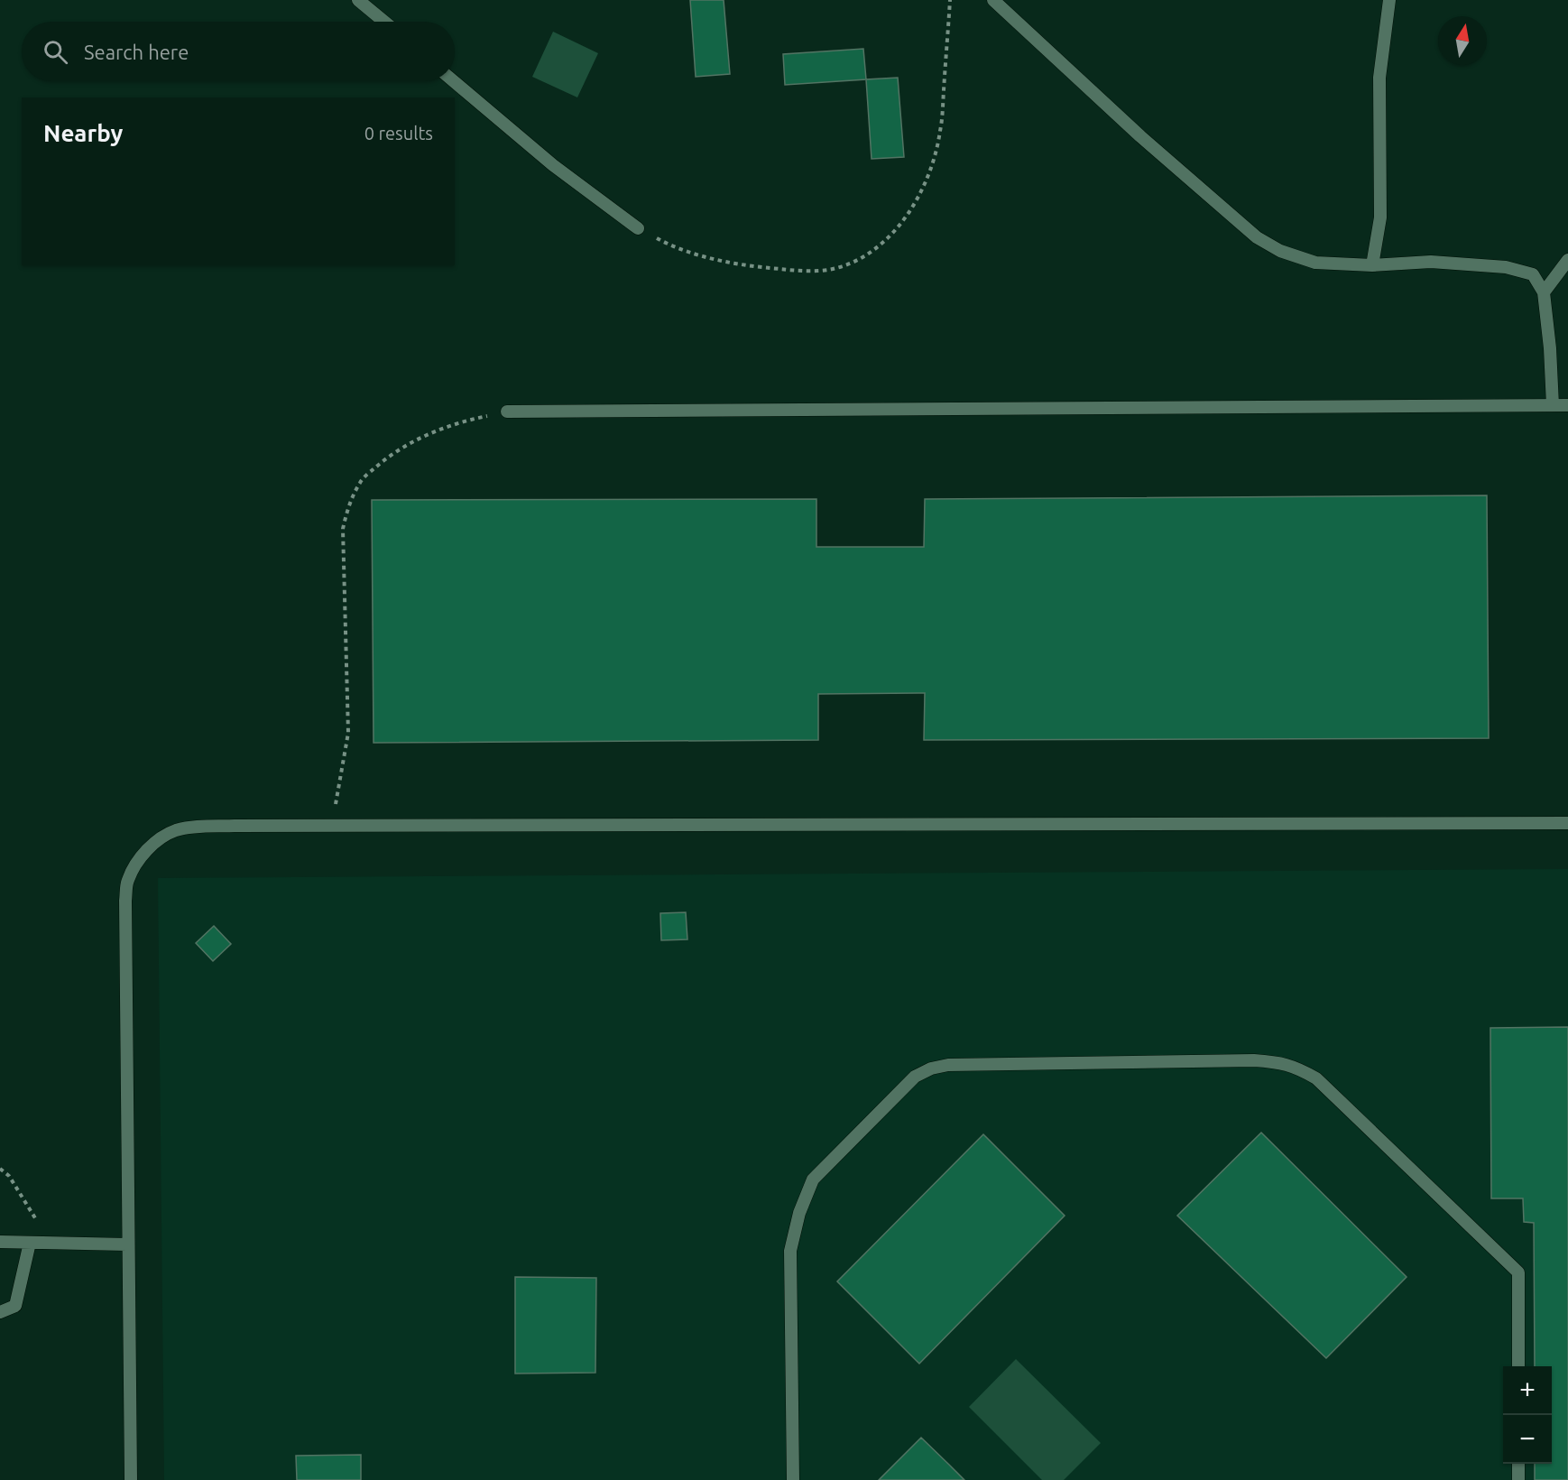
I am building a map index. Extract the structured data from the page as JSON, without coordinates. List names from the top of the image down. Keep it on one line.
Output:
{"north":"top","page":{"search":"Search here","heading":["Nearby","0 results"],"map_buttons":["+","−"]}}
